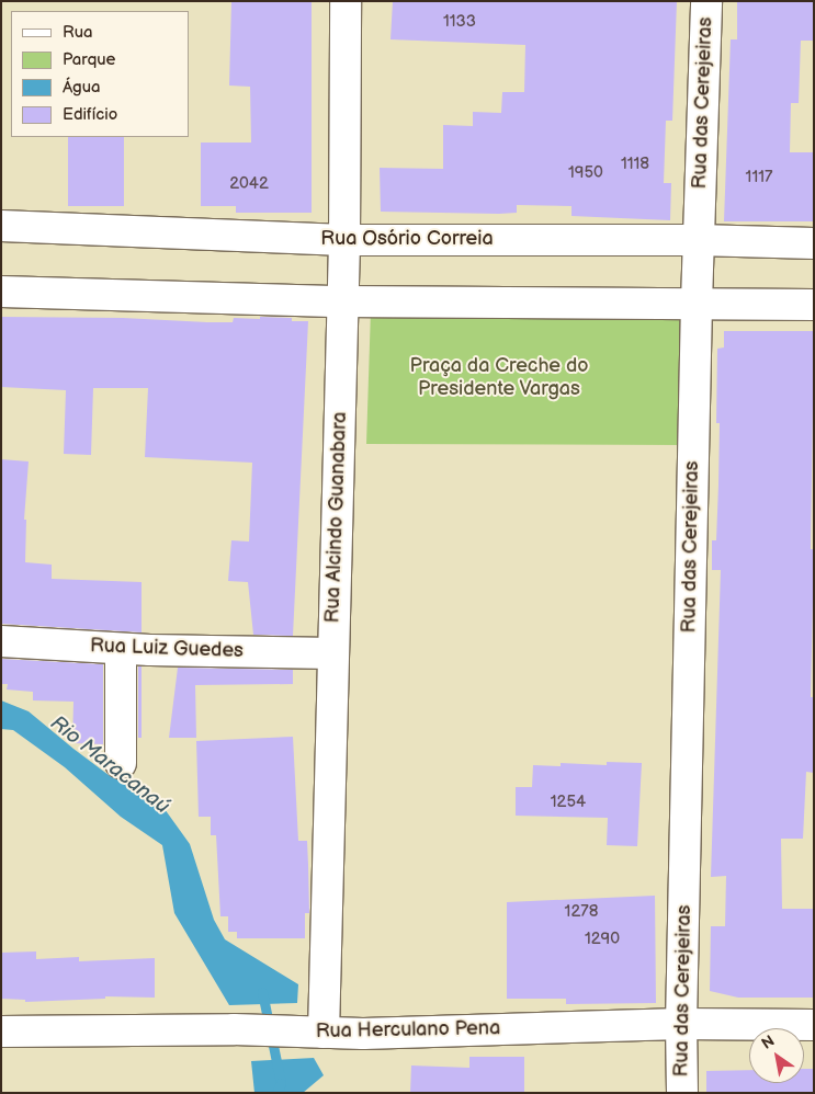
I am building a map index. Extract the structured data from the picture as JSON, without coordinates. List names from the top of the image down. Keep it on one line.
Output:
{"streets":{"street":["Rua das Cerejeiras","Rua Osório Correia","Rua Alcindo Guanabara","Rua Luiz Guedes","Rua Herculano Pena"]},"crossings":[["Rua das Cerejeiras","Rua Osório Correia"],["Rua das Cerejeiras","Rua Herculano Pena"],["Rua Osório Correia","Rua Alcindo Guanabara"],["Rua Alcindo Guanabara","Rua Luiz Guedes"],["Rua Alcindo Guanabara","Rua Herculano Pena"]],"water":["Rio Maracanaú"],"parks":["Praça da Creche do Presidente Vargas"],"house_numbers":["1133","1118","1950","1117","2042","1254","1278","1290"],"legend":["Rua","Parque","Água","Edifício"],"north":"top left"}
